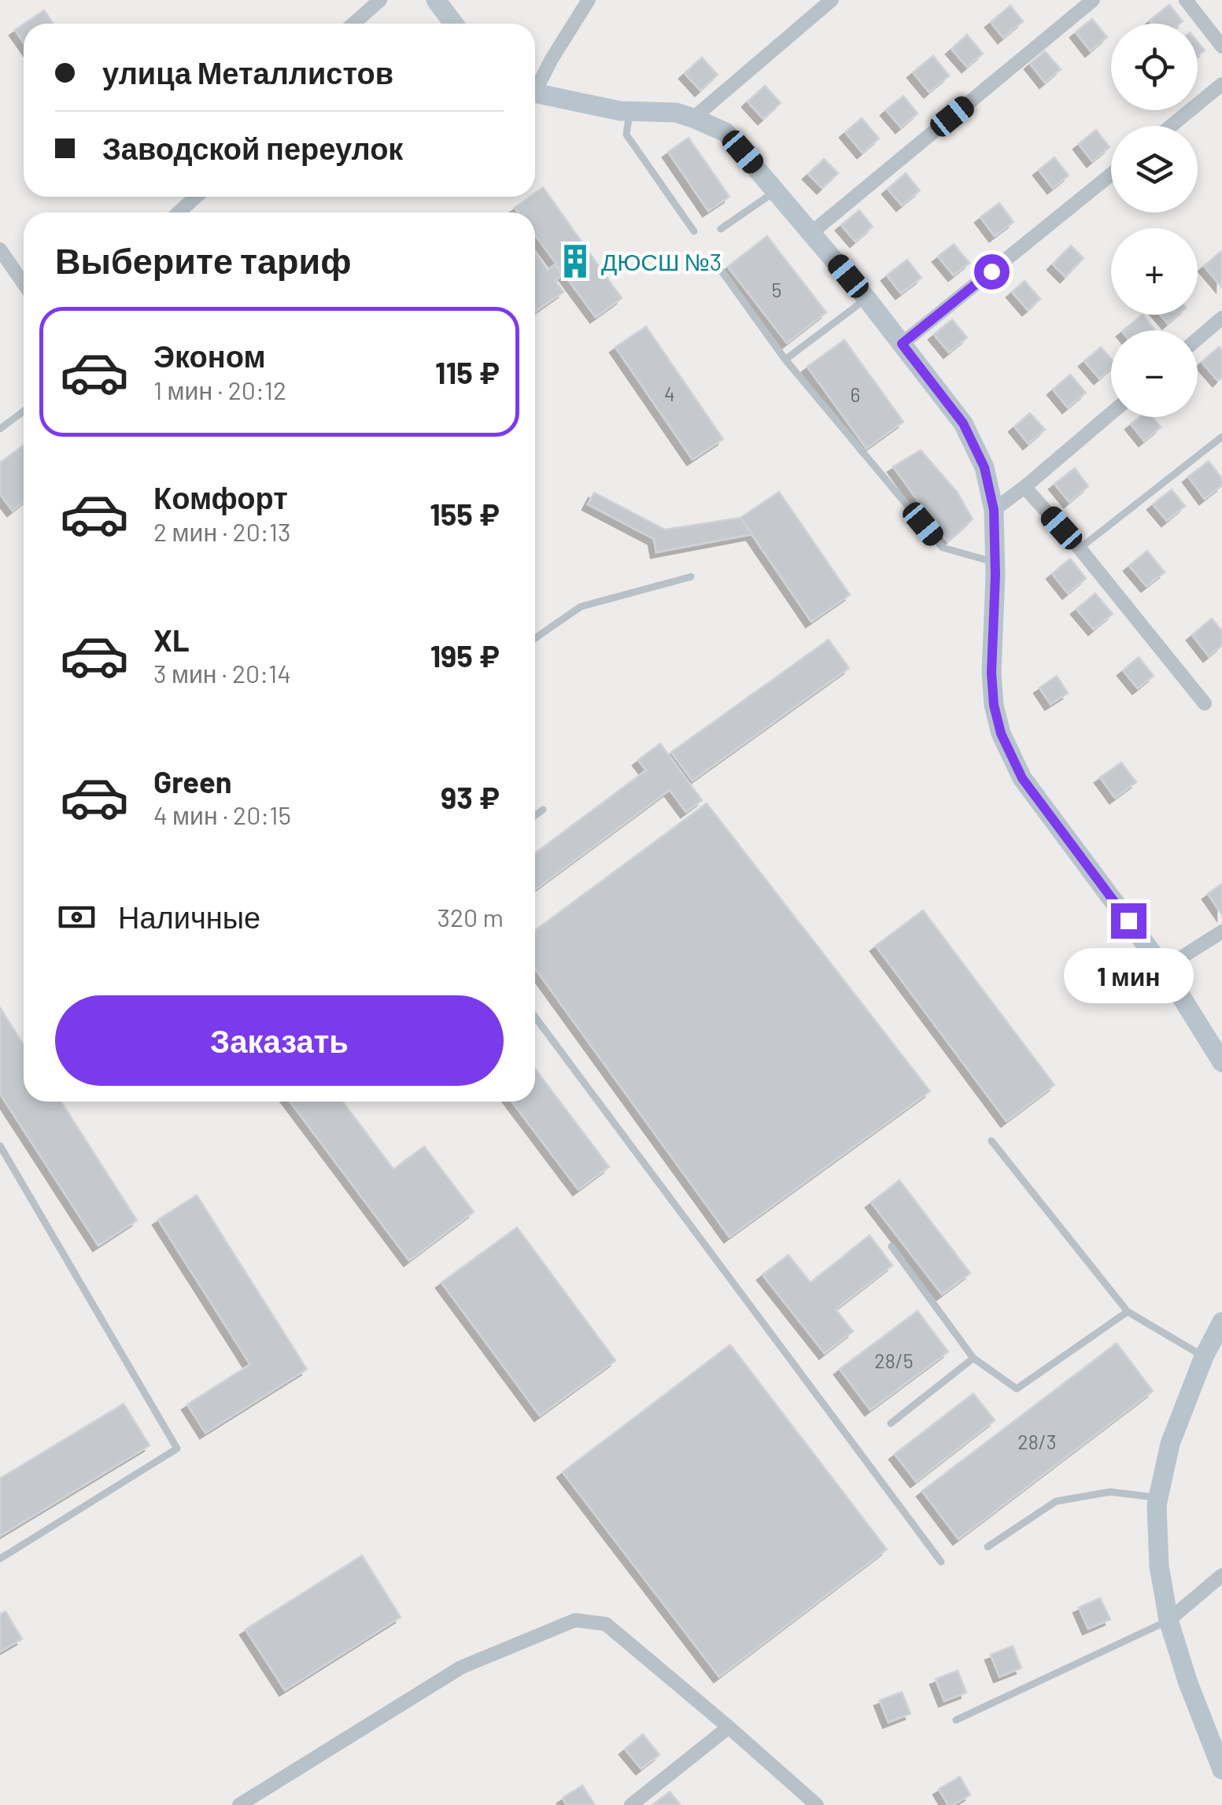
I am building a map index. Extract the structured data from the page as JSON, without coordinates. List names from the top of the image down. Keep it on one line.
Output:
{"places":{"building":["ДЮСШ №3"]},"house_numbers":["5","4","6","28/5","28/3"],"page":{"map_buttons":["+","−"],"banner":["улица Металлистов","Заводской переулок"],"heading":"Выберите тариф","list":[{"name":"Эконом","note":"1 мин · 20:12","value":"115 ₽"},{"name":"Комфорт","note":"2 мин · 20:13","value":"155 ₽"},{"name":"XL","note":"3 мин · 20:14","value":"195 ₽"},{"name":"Green","note":"4 мин · 20:15","value":"93 ₽"}],"pay":["Наличные","320 m"],"bubble":"1 мин","buttons":"Заказать"}}
